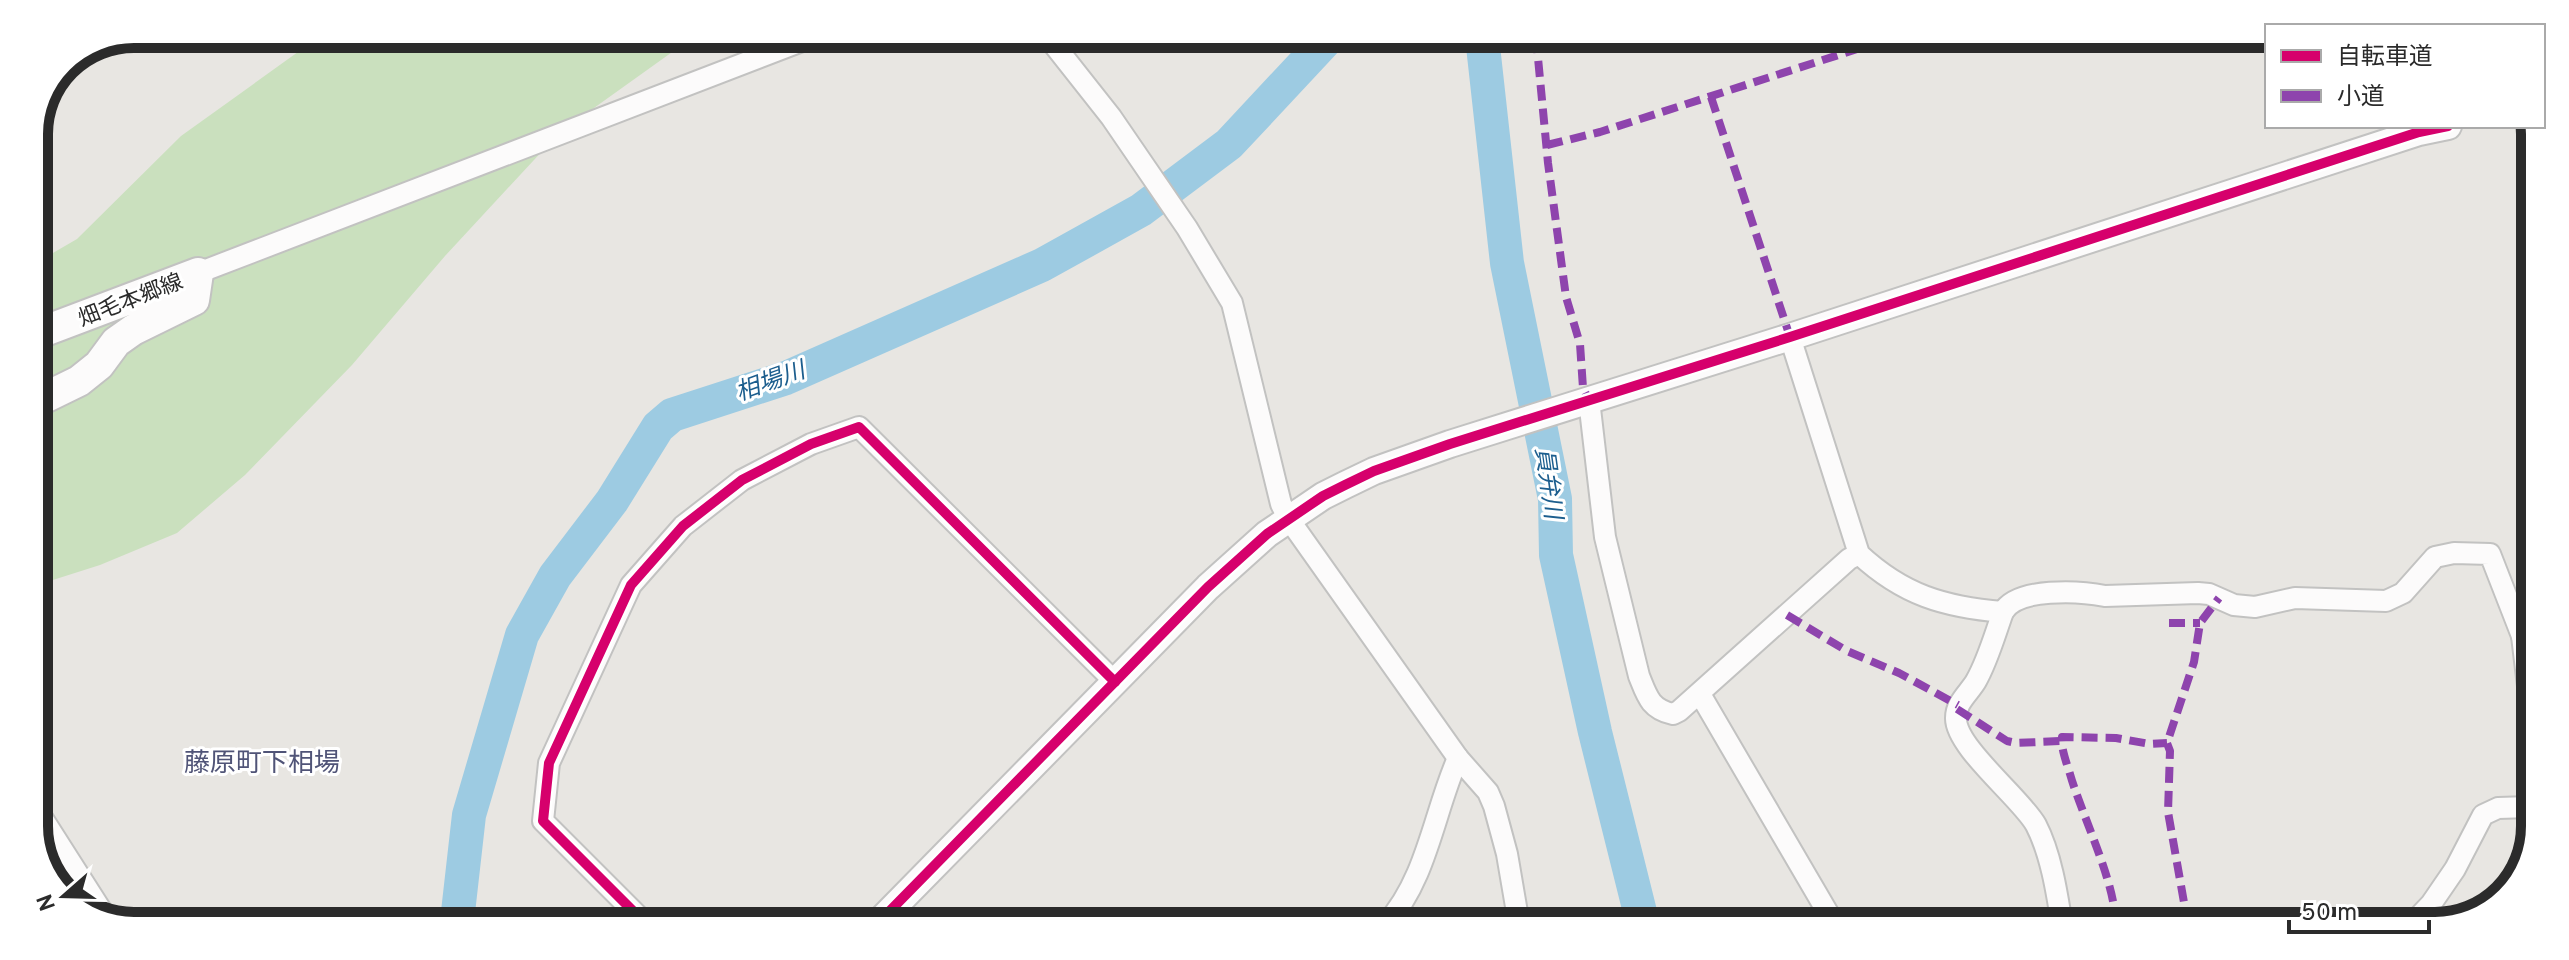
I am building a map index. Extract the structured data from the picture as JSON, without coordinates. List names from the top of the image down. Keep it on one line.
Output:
{"streets":{"main road":["畑毛本郷線"]},"districts":["藤原町下相場"],"water":["相場川","員弁川"],"legend":["自転車道","小道"],"scale_bar":"50 m","north":"left"}
